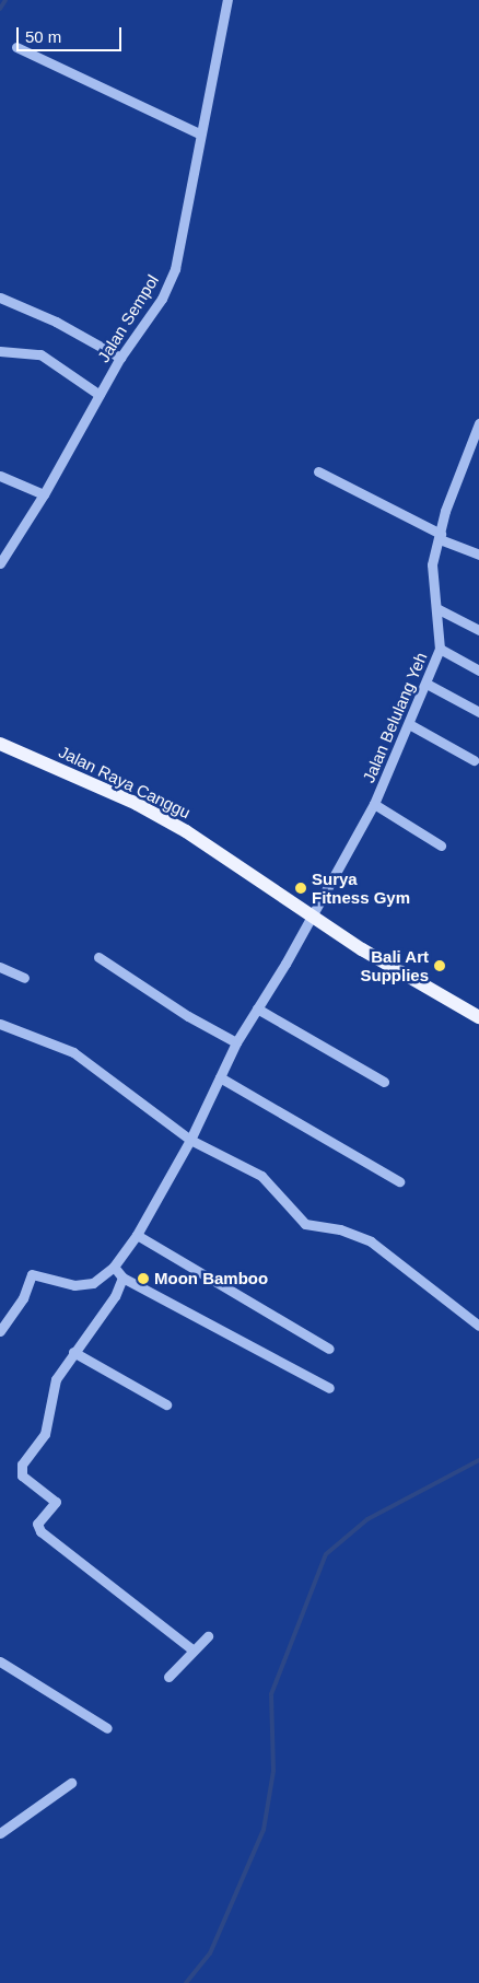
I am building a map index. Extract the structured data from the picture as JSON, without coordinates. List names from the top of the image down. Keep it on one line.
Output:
{"streets":{"main road":["Jalan Raya Canggu"],"street":["Jalan Sempol","Jalan Belulang Yeh"]},"crossings":[["Jalan Belulang Yeh","Jalan Raya Canggu"]],"places":["Surya Fitness Gym","Bali Art Supplies","Moon Bamboo"],"scale_bar":"50 m"}
